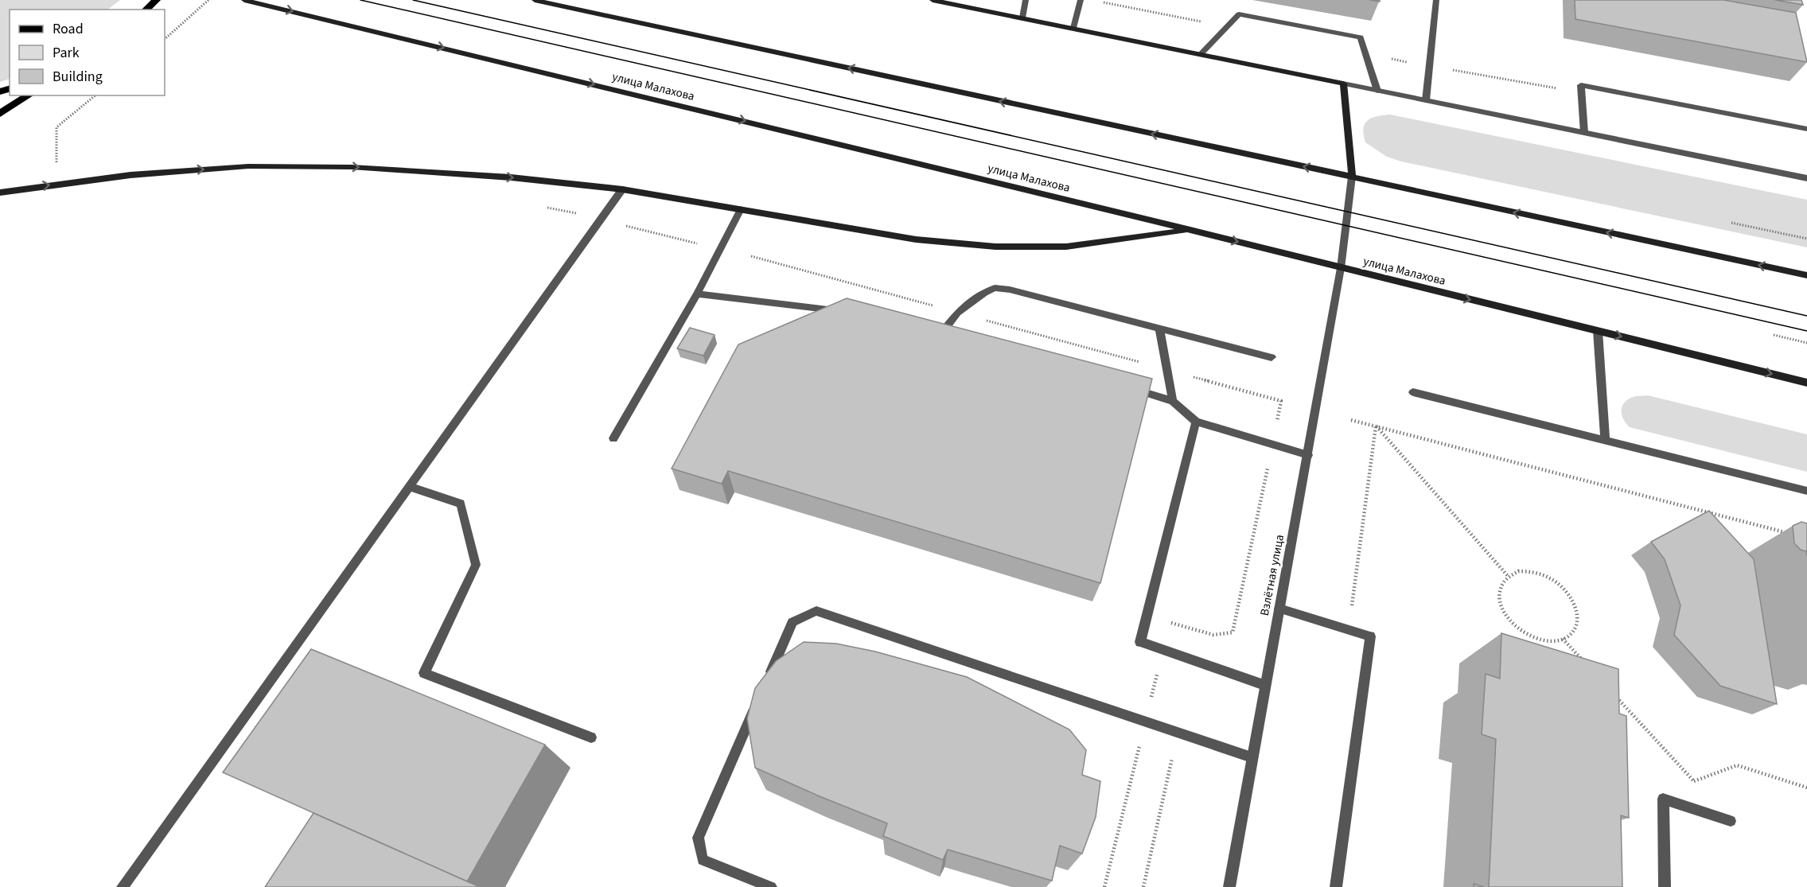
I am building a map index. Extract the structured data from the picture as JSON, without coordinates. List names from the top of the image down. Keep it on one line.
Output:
{"streets":{"main road":["улица Малахова"],"street":["Взлётная улица"]},"crossings":[["улица Малахова","Взлётная улица"]],"legend":["Road","Park","Building"]}
